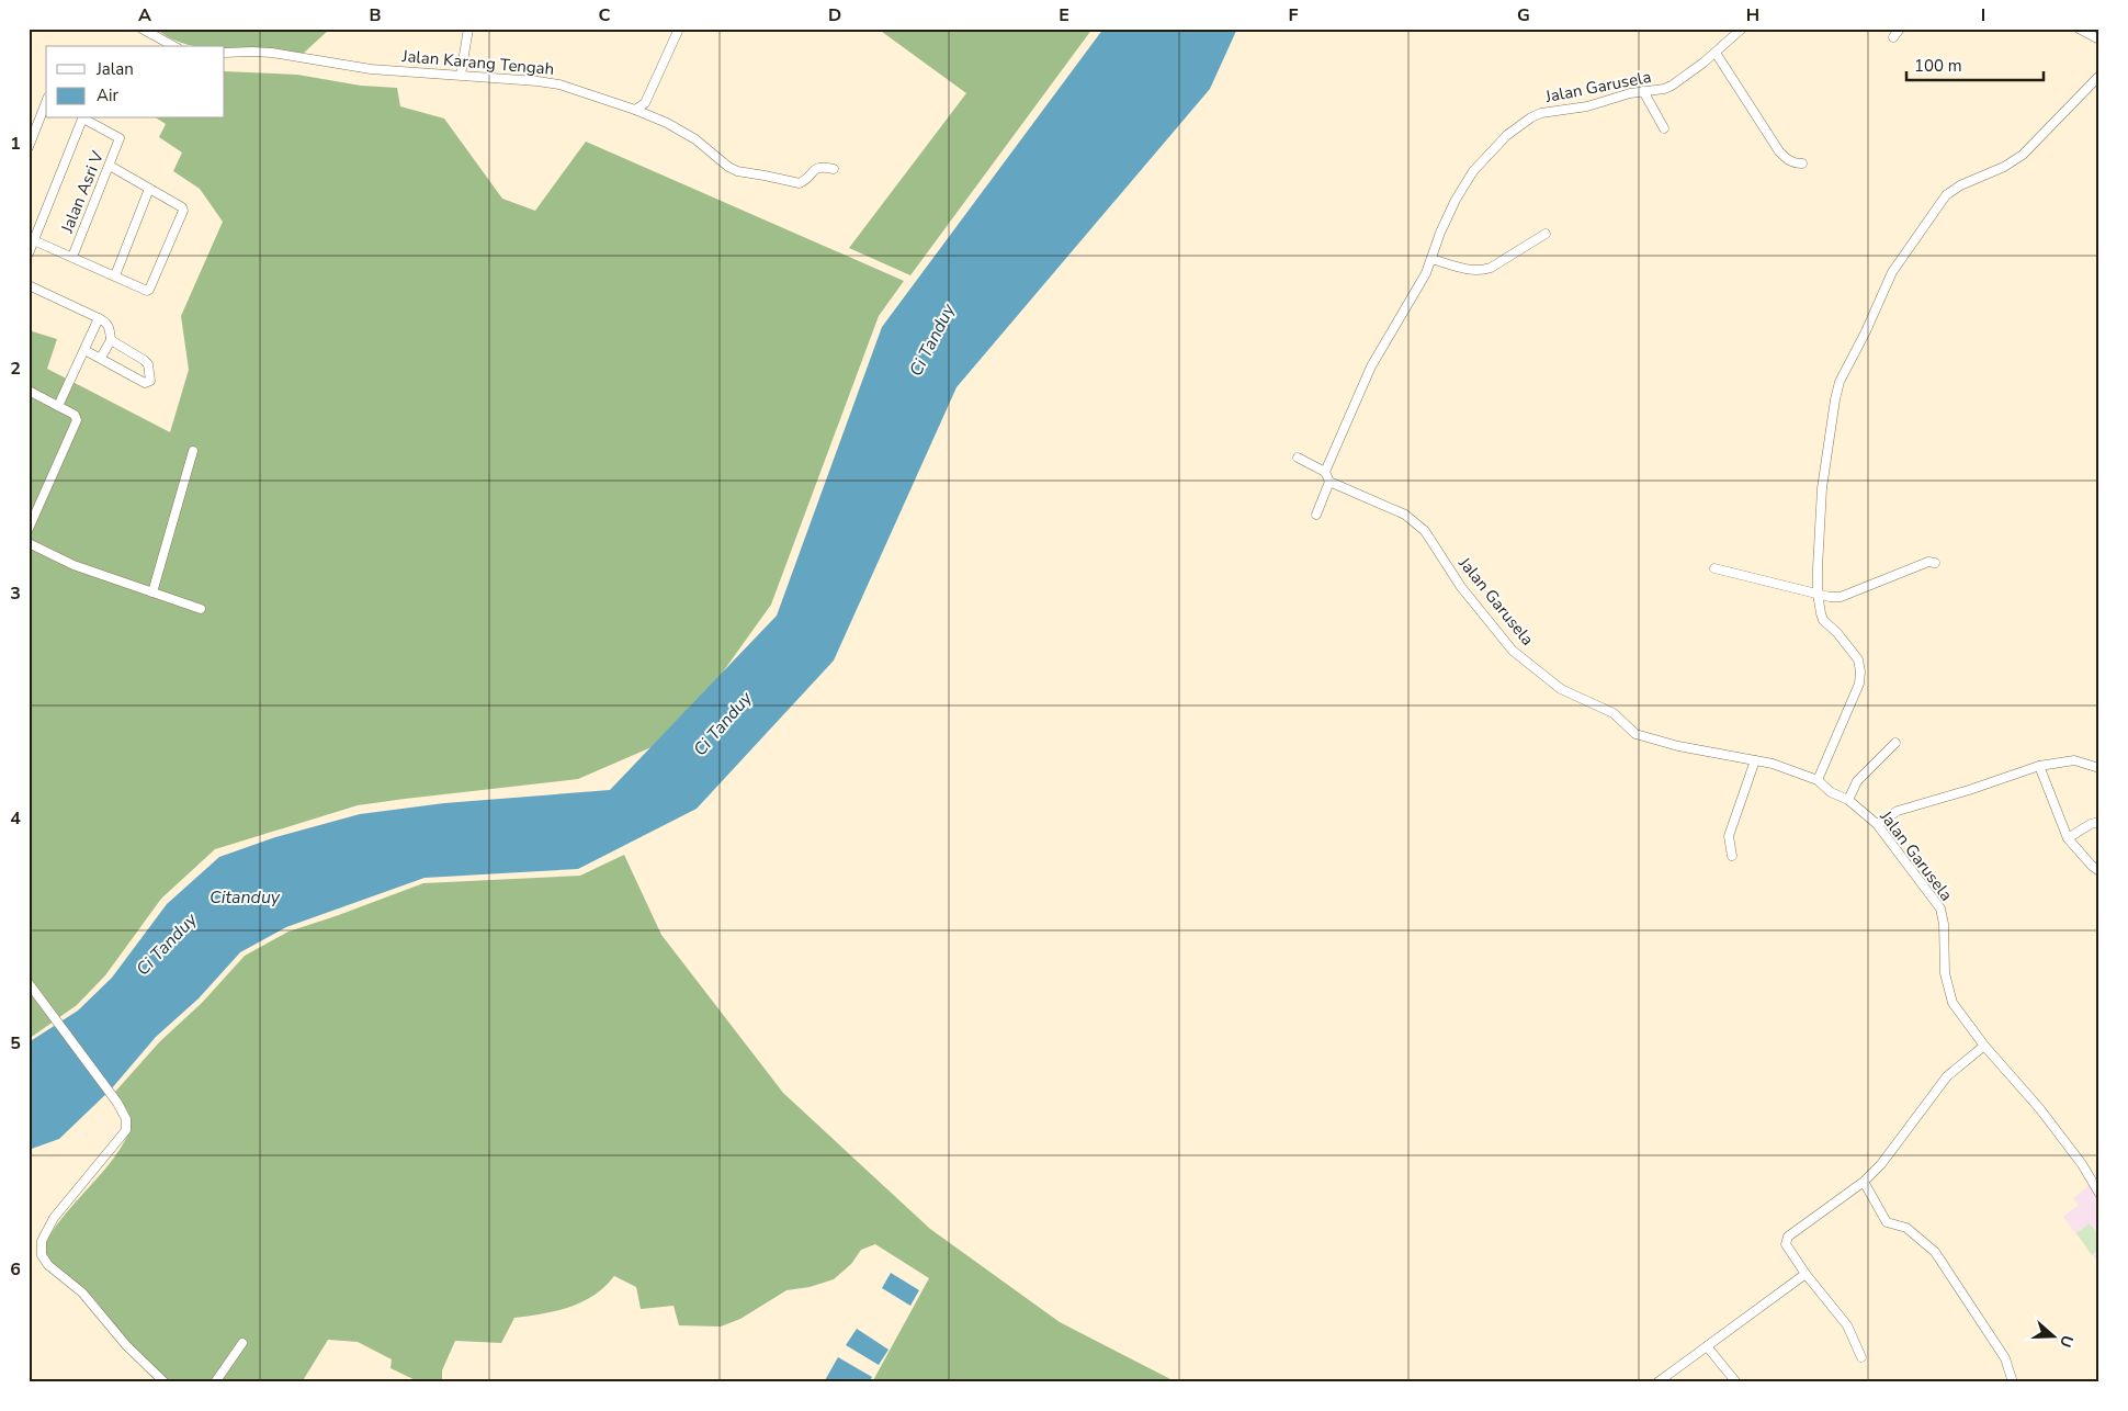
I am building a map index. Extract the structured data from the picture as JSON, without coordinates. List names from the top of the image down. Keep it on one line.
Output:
{"streets":{"street":["Jalan Karang Tengah","Jalan Garusela","Jalan Asri V"]},"water":["Ci Tanduy","Citanduy"],"legend":["Jalan","Air"],"scale_bar":"100 m","north":"right","grid":{"columns":["A","B","C","D","E","F","G","H","I"],"rows":["1","2","3","4","5","6"]}}
